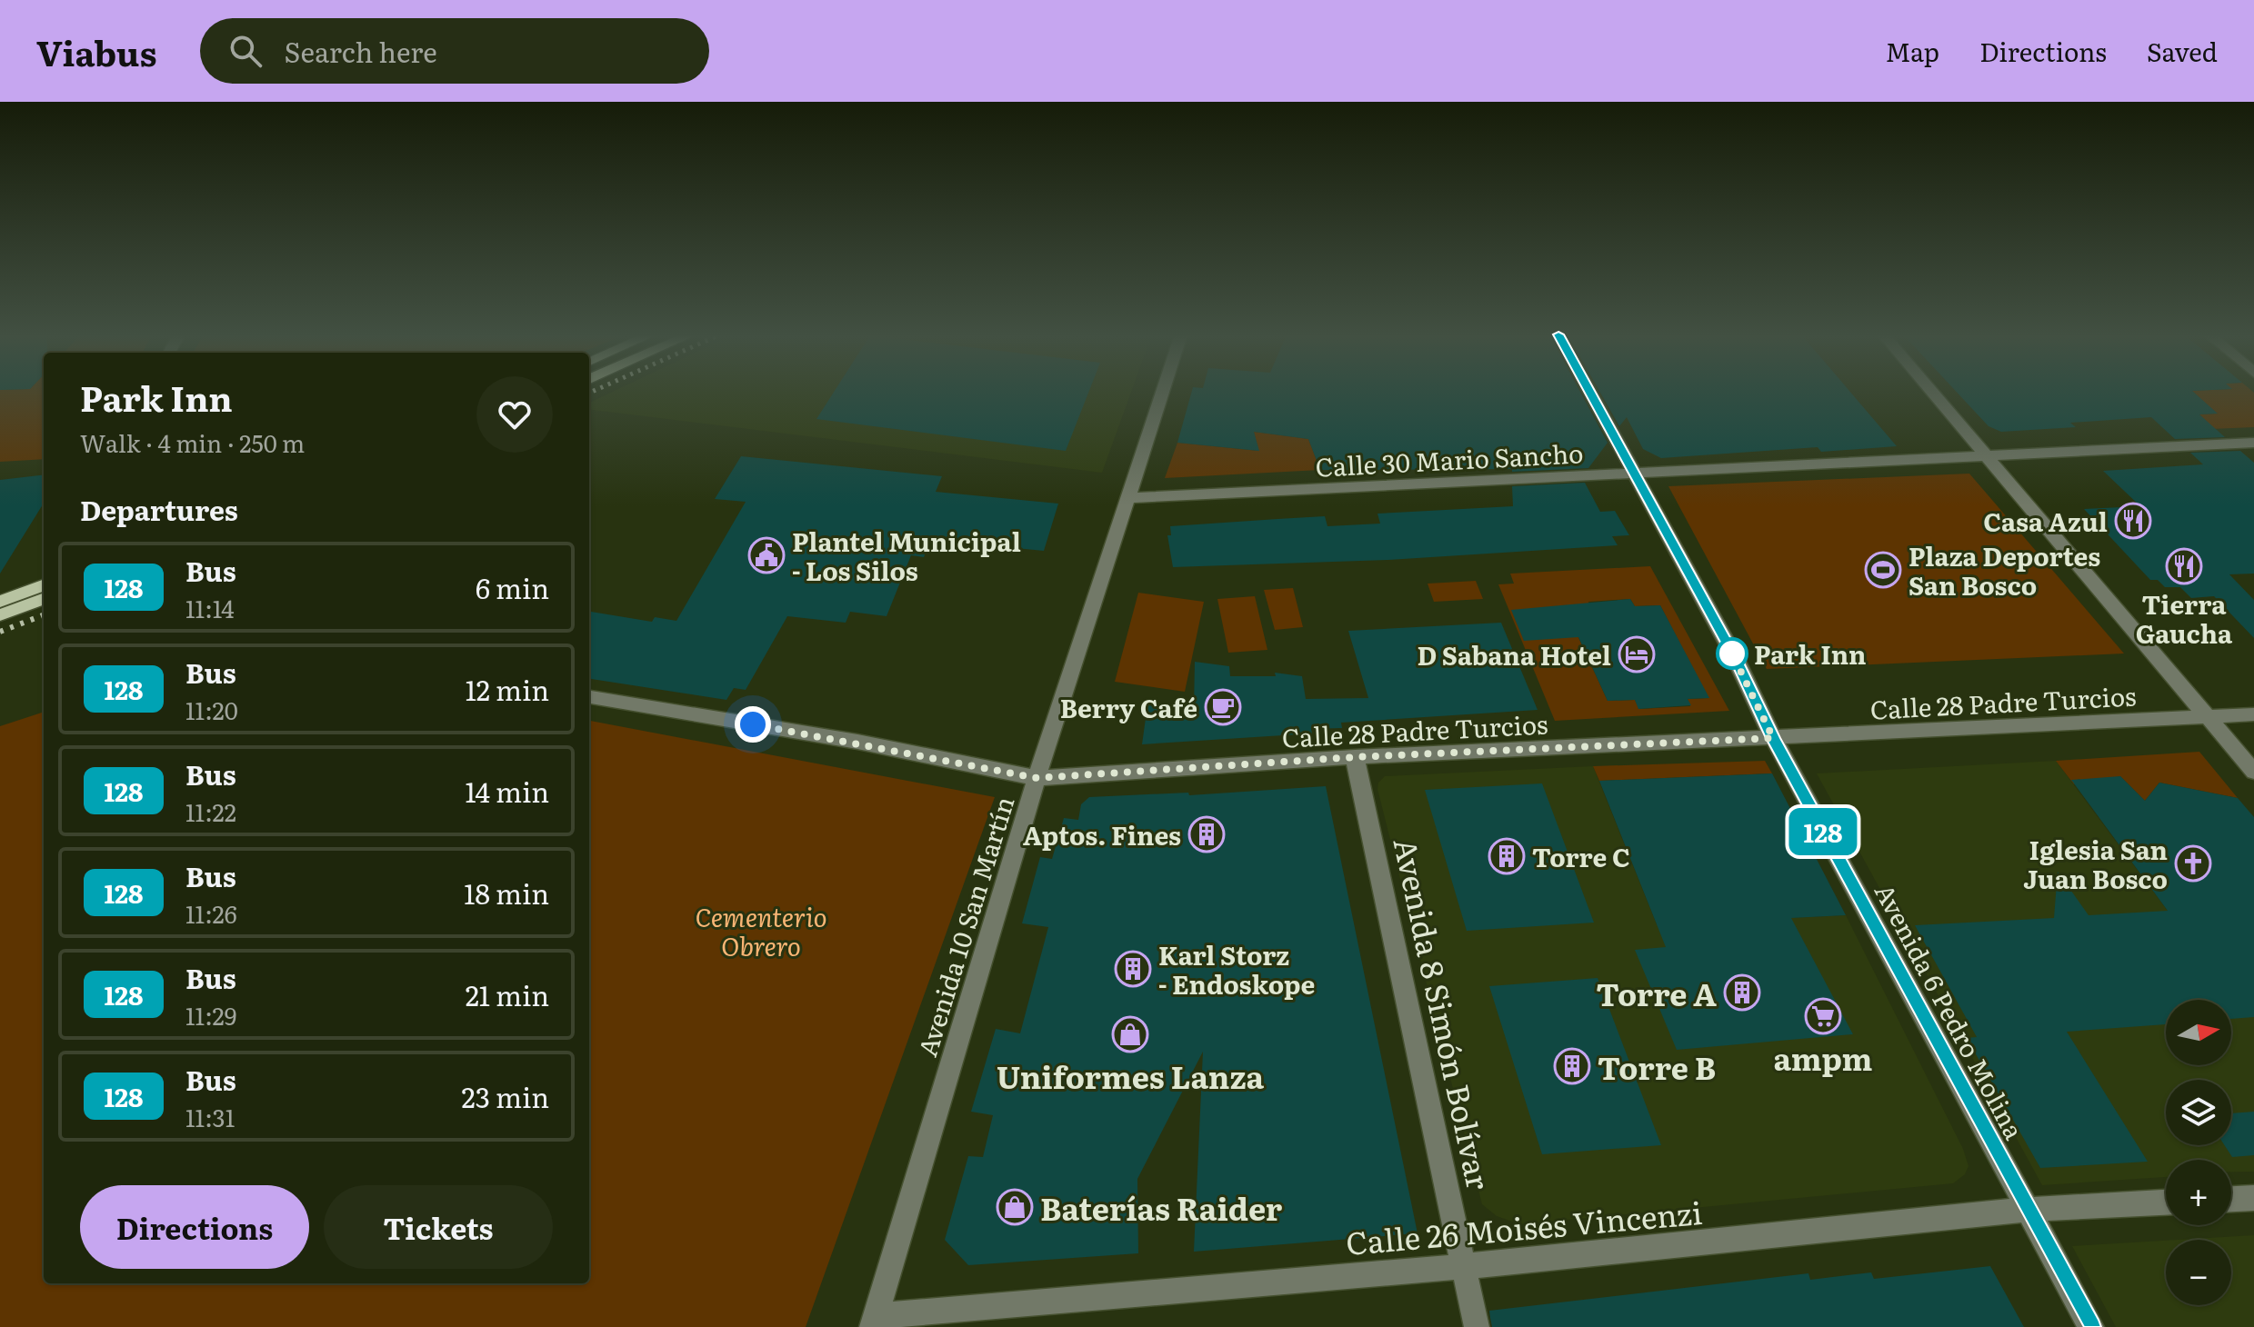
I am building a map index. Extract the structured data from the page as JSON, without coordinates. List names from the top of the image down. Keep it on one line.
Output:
{"streets":{"street":["Calle 30 Mario Sancho","Calle 28 Padre Turcios","Avenida 10 San Martín","Avenida 6 Pedro Molina","Avenida 8 Simón Bolívar","Calle 26 Moisés Vincenzi"]},"crossings":[["Calle 30 Mario Sancho","Avenida 10 San Martín"],["Calle 30 Mario Sancho","Avenida 6 Pedro Molina"],["Calle 28 Padre Turcios","Avenida 10 San Martín"],["Calle 28 Padre Turcios","Avenida 6 Pedro Molina"],["Calle 28 Padre Turcios","Avenida 8 Simón Bolívar"],["Avenida 10 San Martín","Calle 26 Moisés Vincenzi"],["Avenida 6 Pedro Molina","Calle 26 Moisés Vincenzi"],["Avenida 8 Simón Bolívar","Calle 26 Moisés Vincenzi"]],"parks":["Cementerio Obrero"],"places":{"restaurant":["Casa Azul","Tierra Gaucha"],"public building":["Plantel Municipal - Los Silos"],"sports":["Plaza Deportes San Bosco"],"other":["Park Inn"],"hotel":["D Sabana Hotel"],"cafe":["Berry Café"],"building":["Aptos. Fines","Torre C","Karl Storz - Endoskope","Torre A","Torre B"],"church":["Iglesia San Juan Bosco"],"supermarket":["ampm"],"shop":["Uniformes Lanza","Baterías Raider"]},"lines":["bus line 128"],"north":"right","page":{"header":"Viabus","search":"Search here","nav":["Map","Directions","Saved"],"on_map":"128","heading":[["Park Inn","Walk · 4 min · 250 m"],"Departures"],"list":[{"mark":"128","name":"Bus","note":"11:14","value":"6 min"},{"mark":"128","name":"Bus","note":"11:20","value":"12 min"},{"mark":"128","name":"Bus","note":"11:22","value":"14 min"},{"mark":"128","name":"Bus","note":"11:26","value":"18 min"},{"mark":"128","name":"Bus","note":"11:29","value":"21 min"},{"mark":"128","name":"Bus","note":"11:31","value":"23 min"}],"map_buttons":["+","−"],"buttons":["Directions","Tickets"]}}
